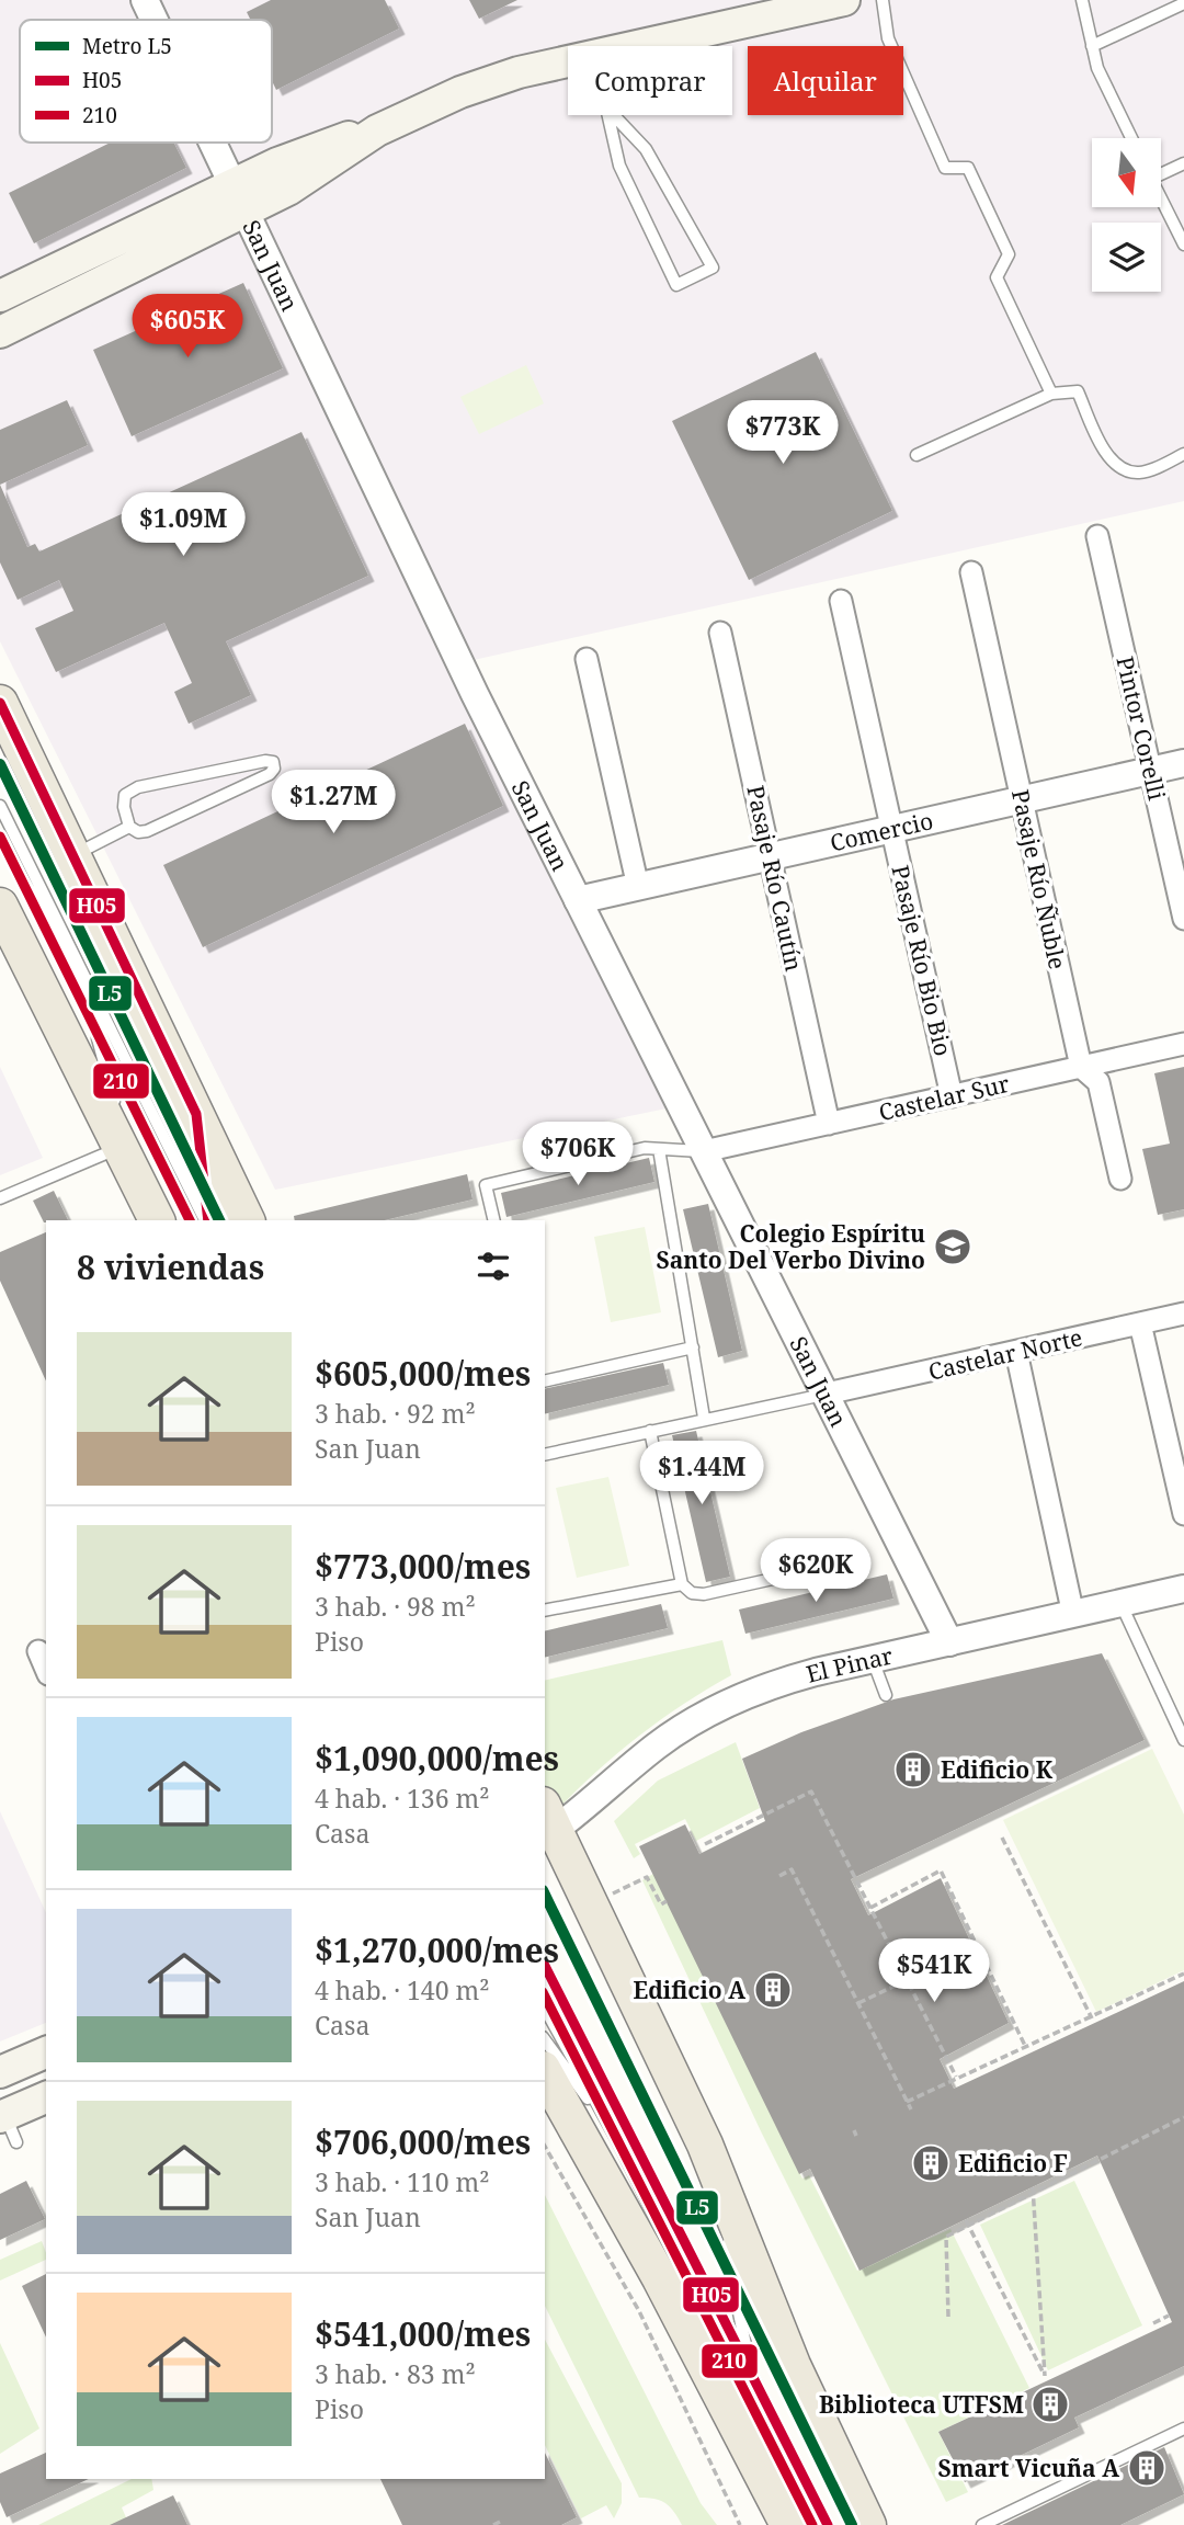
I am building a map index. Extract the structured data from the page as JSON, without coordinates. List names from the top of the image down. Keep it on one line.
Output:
{"streets":{"street":["San Juan","Pintor Corelli","Comercio","Pasaje Río Cautín","Pasaje Río Ñuble","Pasaje Río Bio Bio","Castelar Sur","Castelar Norte","El Pinar"]},"crossings":[["San Juan","Comercio"],["San Juan","Castelar Sur"],["San Juan","Castelar Norte"],["San Juan","El Pinar"],["Pintor Corelli","Comercio"],["Comercio","Pasaje Río Cautín"],["Comercio","Pasaje Río Ñuble"],["Comercio","Pasaje Río Bio Bio"],["Pasaje Río Cautín","Castelar Sur"],["Pasaje Río Ñuble","Castelar Sur"],["Pasaje Río Bio Bio","Castelar Sur"]],"places":{"school or university":["Colegio Espíritu Santo Del Verbo Divino"],"building":["Edificio K","Edificio A","Edificio F","Biblioteca UTFSM","Smart Vicuña A"]},"lines":["transit line H05","metro line L5","transit line 210"],"legend":["Metro L5","H05","210"],"north":"bottom","page":{"chip":["Comprar","Alquilar"],"price":["$605K","$773K","$1.09M","$1.27M","$706K","$1.44M","$620K","$541K"],"heading":"8 viviendas","list":[{"name":"$605,000/mes","note":"3 hab. · 92 m² · San Juan"},{"name":"$773,000/mes","note":"3 hab. · 98 m² · Piso"},{"name":"$1,090,000/mes","note":"4 hab. · 136 m² · Casa"},{"name":"$1,270,000/mes","note":"4 hab. · 140 m² · Casa"},{"name":"$706,000/mes","note":"3 hab. · 110 m² · San Juan"},{"name":"$541,000/mes","note":"3 hab. · 83 m² · Piso"}]}}
